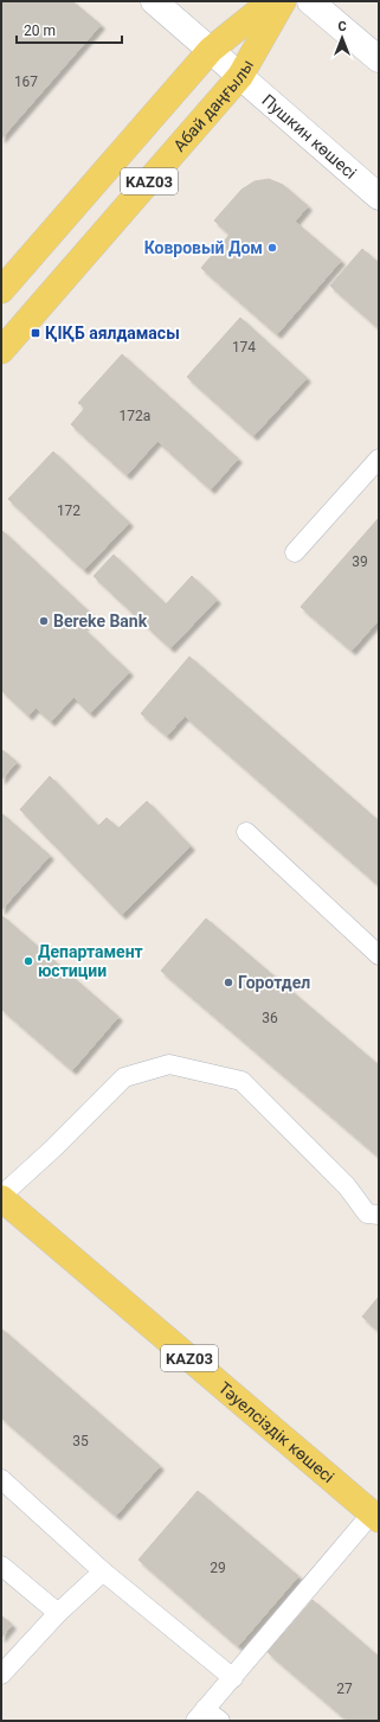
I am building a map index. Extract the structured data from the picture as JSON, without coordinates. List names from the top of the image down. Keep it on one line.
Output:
{"streets":{"main road":["Абай даңғылы","KАZ03","Тәуелсіздік көшесі"],"street":["Пушкин көшесі"]},"crossings":[["Абай даңғылы","Пушкин көшесі"]],"places":{"other":["Ковровый Дом","Bereke Bank","Департамент юстиции","Горотдел"],"transit":["ҚІҚБ аялдамасы"]},"house_numbers":["167","174","172а","172","39","36","35","29","27"],"scale_bar":"20 m","north":"top"}
